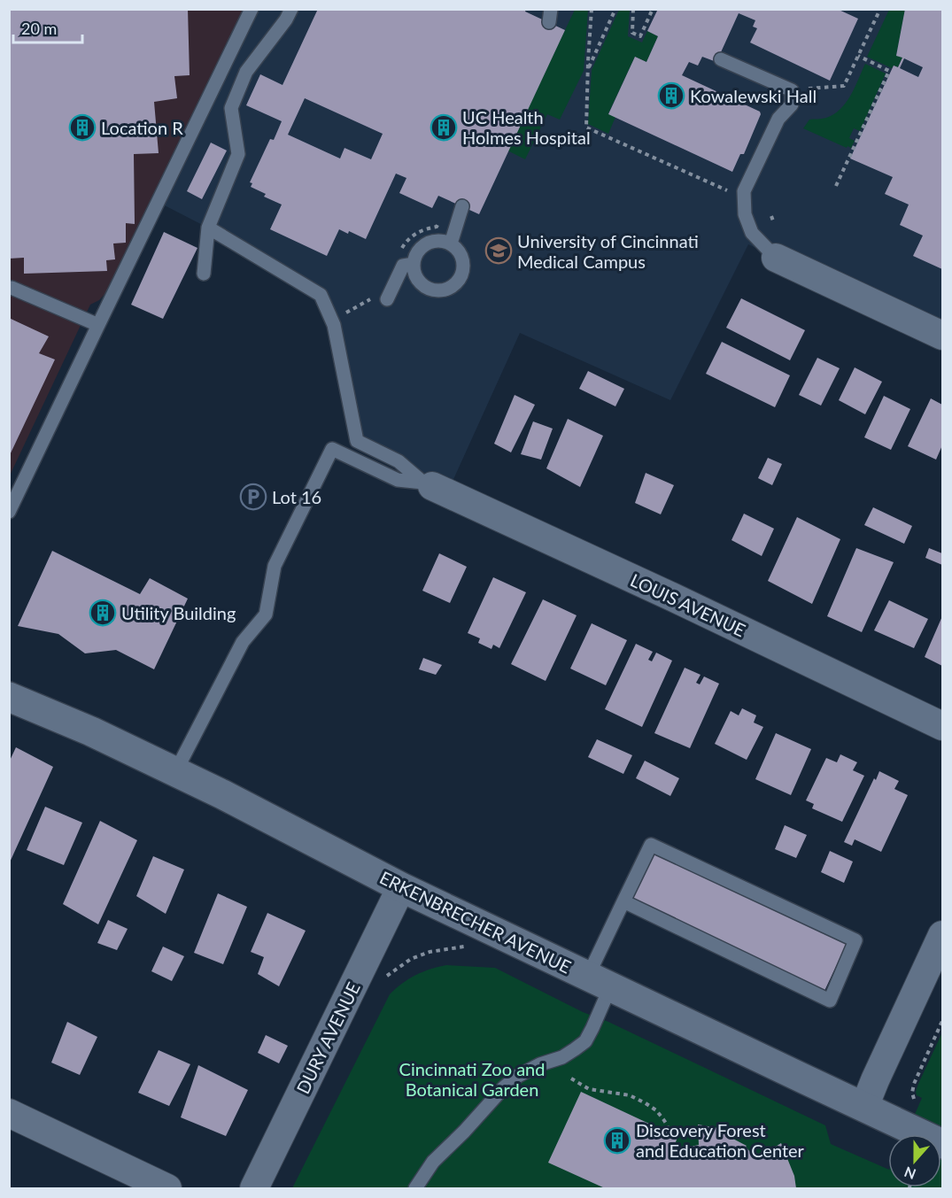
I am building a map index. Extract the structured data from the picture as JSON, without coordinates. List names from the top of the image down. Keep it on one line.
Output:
{"streets":{"street":["LOUIS AVENUE","ERKENBRECHER AVENUE","DURY AVENUE"]},"crossings":[["ERKENBRECHER AVENUE","DURY AVENUE"]],"parks":["Cincinnati Zoo and Botanical Garden"],"places":{"building":["Kowalewski Hall","Location R","UC Health Holmes Hospital","Utility Building","Discovery Forest and Education Center"],"school or university":["University of Cincinnati Medical Campus"],"parking":["Lot 16"]},"scale_bar":"20 m","north":"bottom"}
